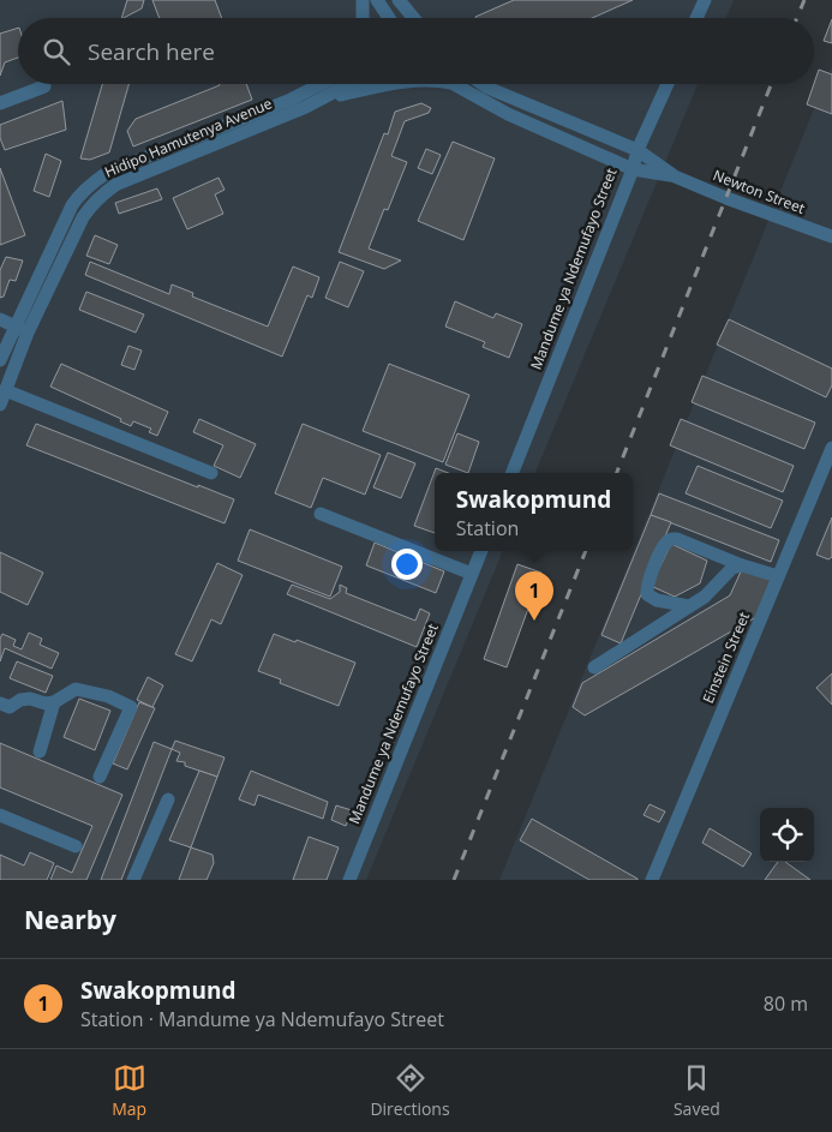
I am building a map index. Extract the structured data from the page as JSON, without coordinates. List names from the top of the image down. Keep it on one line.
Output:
{"streets":{"street":["Hidipo Hamutenya Avenue","Newton Street","Mandume ya Ndemufayo Street","Einstein Street"]},"crossings":[["Newton Street","Mandume ya Ndemufayo Street"]],"page":{"search":"Search here","popup":["Swakopmund","Station"],"pins":"1","heading":"Nearby","list":[{"mark":"1","name":"Swakopmund","note":"Station · Mandume ya Ndemufayo Street","value":"80 m"}],"nav":["Map","Directions","Saved"]}}
